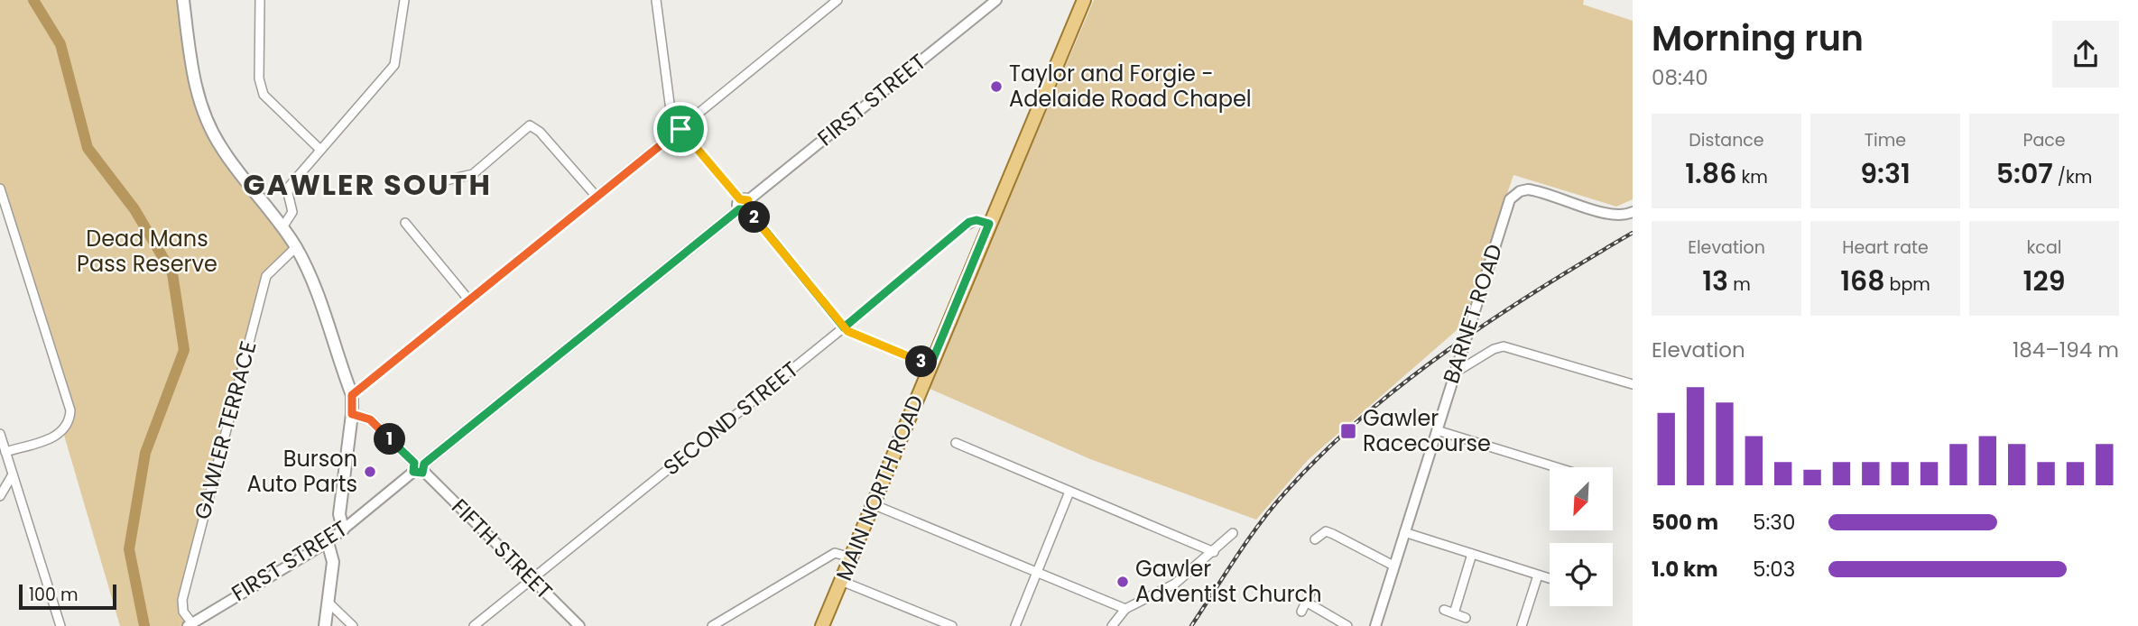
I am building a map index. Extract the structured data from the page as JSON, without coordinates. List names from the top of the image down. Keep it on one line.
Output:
{"streets":{"main road":["MAIN NORTH ROAD"],"street":["FIRST STREET","BARNET ROAD","SECOND STREET","GAWLER TERRACE","FIFTH STREET"]},"crossings":[["FIRST STREET","GAWLER TERRACE"],["FIRST STREET","FIFTH STREET"],["SECOND STREET","MAIN NORTH ROAD"],["SECOND STREET","FIFTH STREET"]],"districts":["GAWLER SOUTH"],"parks":["Dead Mans Pass Reserve"],"places":{"other":["Taylor and Forgie - Adelaide Road Chapel","Burson Auto Parts","Gawler Adventist Church"],"transit":["Gawler Racecourse"]},"scale_bar":"100 m","north":"bottom left","page":{"heading":["Morning run","08:40"],"stats":[["Distance","1.86 km"],["Time","9:31"],["Pace","5:07 /km"],["Elevation","13 m"],["Heart rate","168 bpm"],["kcal","129"]],"pins":["2","3","1"],"chart":["Elevation","184–194 m"],"list":[{"name":"500 m","note":"5:30"},{"name":"1.0 km","note":"5:03"}],"scale":"100 m"}}
